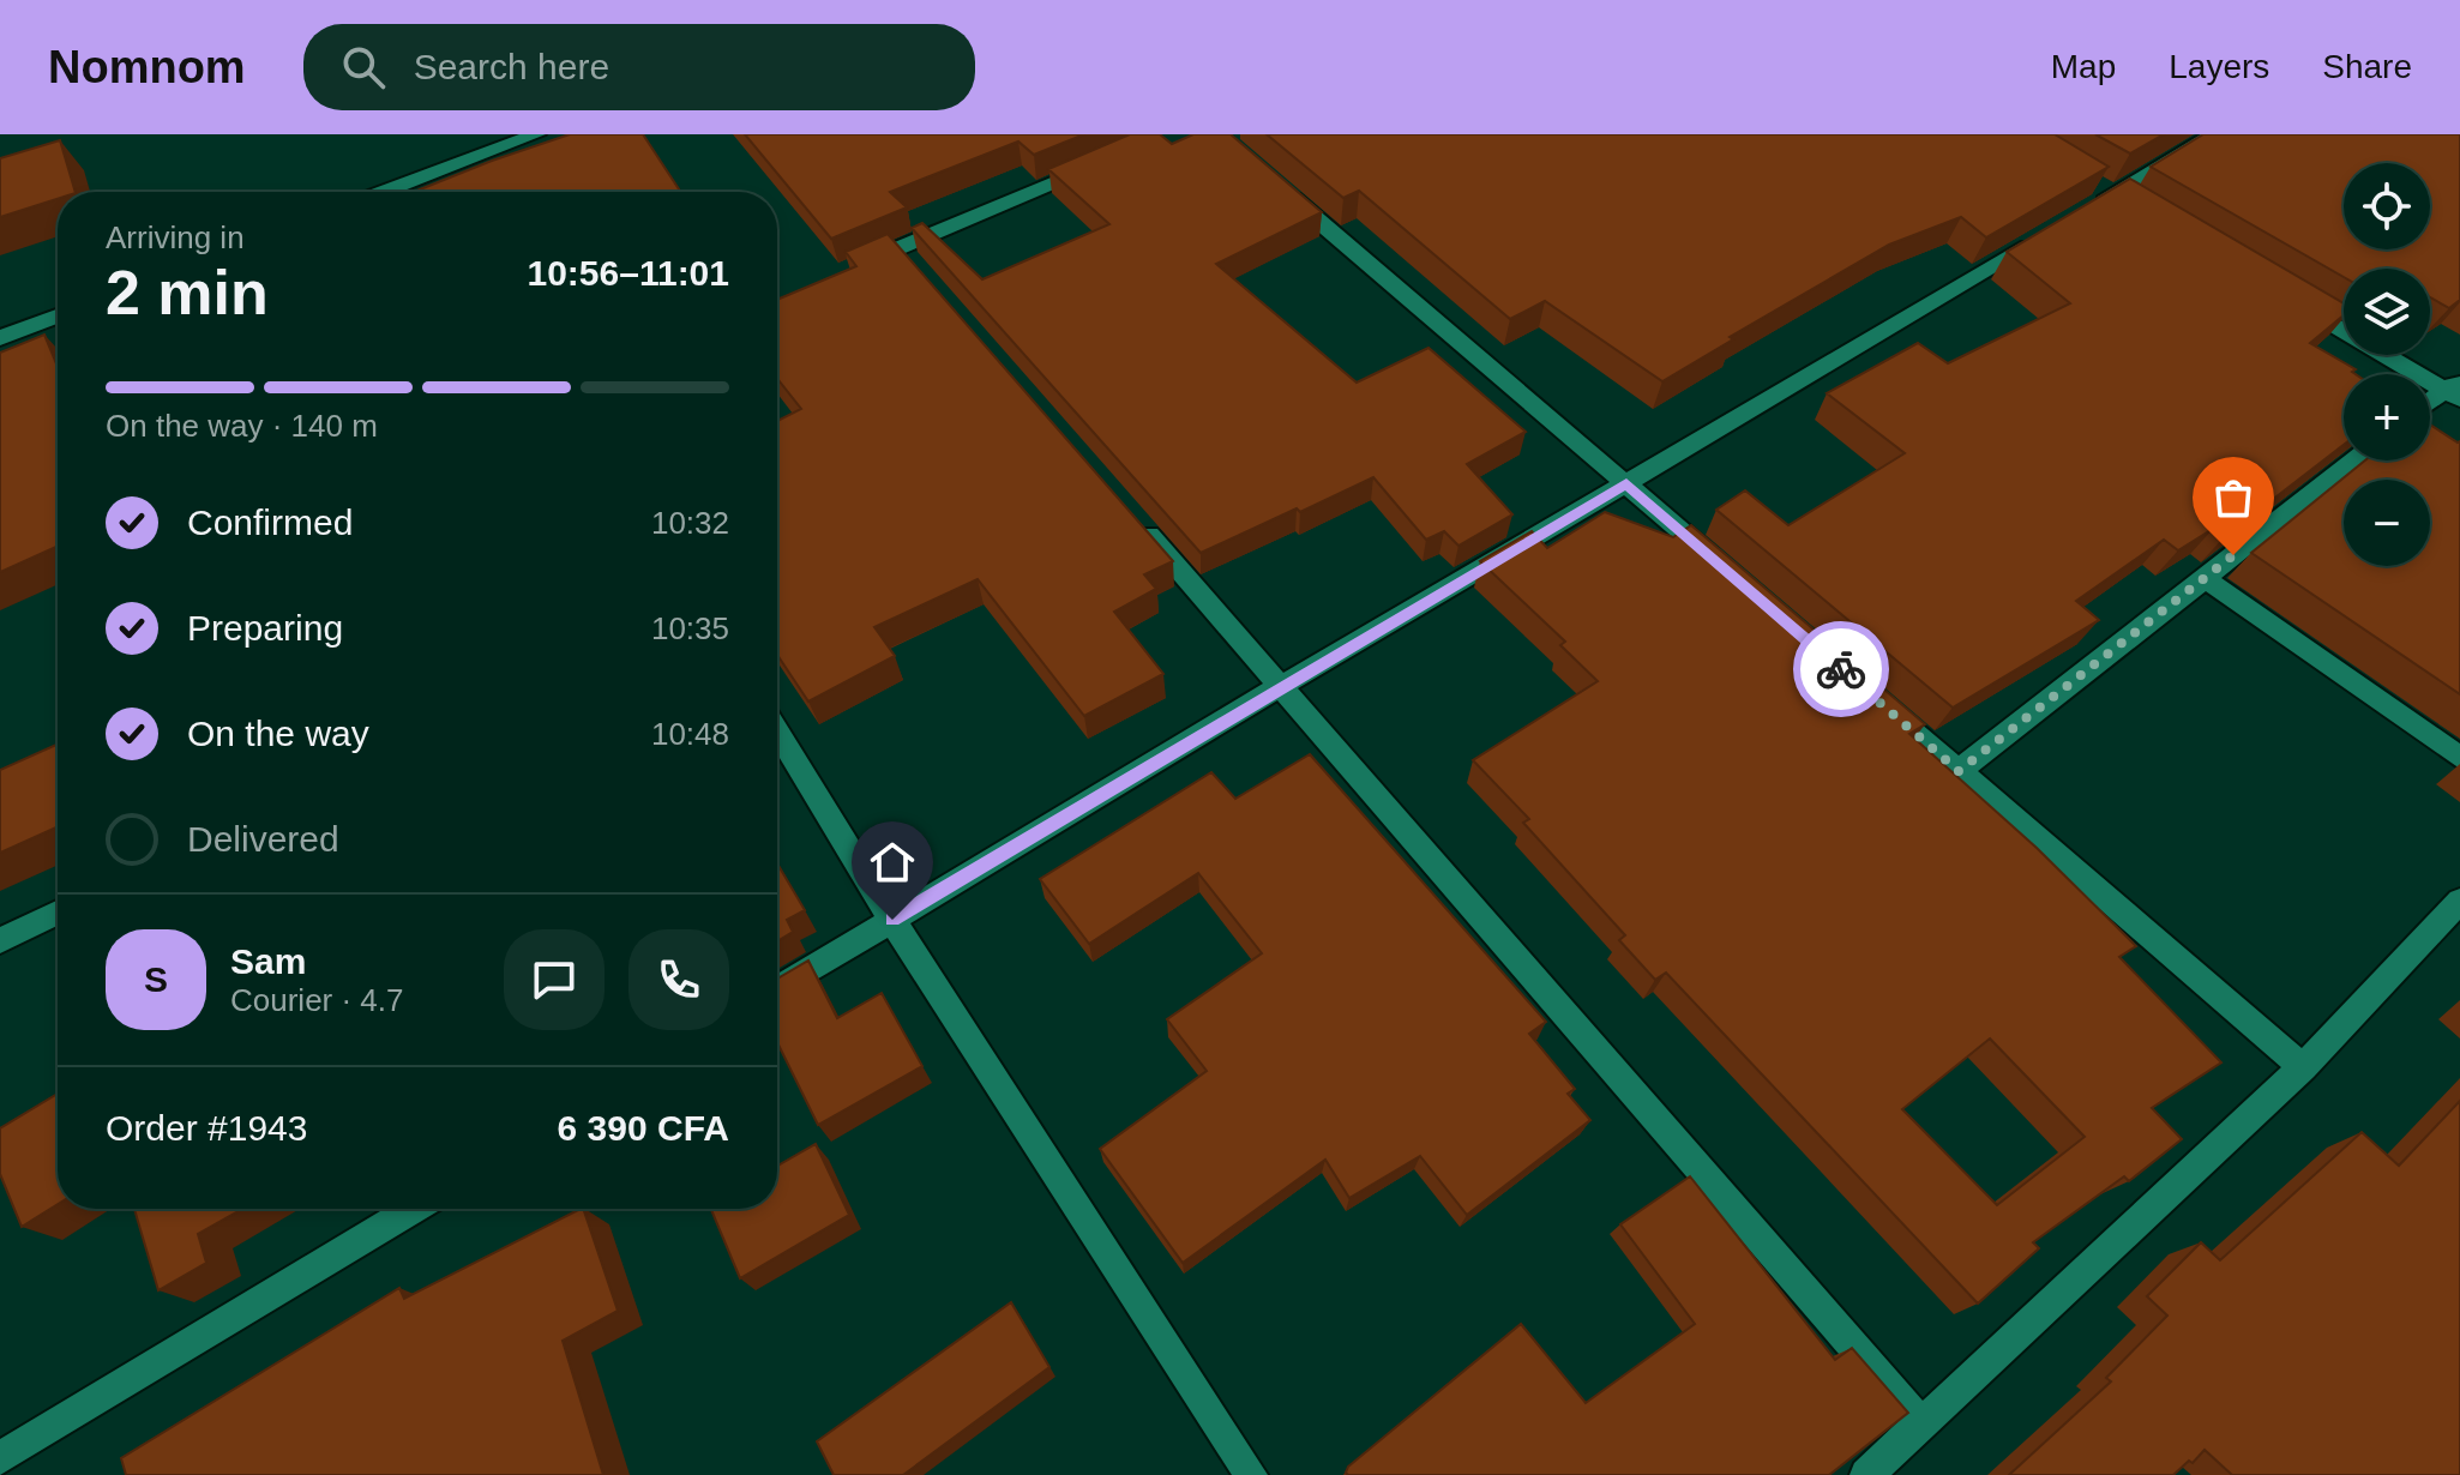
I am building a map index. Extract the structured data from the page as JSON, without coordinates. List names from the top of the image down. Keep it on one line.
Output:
{"page":{"header":"Nomnom","search":"Search here","nav":["Map","Layers","Share"],"map_buttons":["+","−"],"heading":["2 min","Arriving in","10:56–11:01"],"panel":["Sam","Courier · 4.7","Order #1943","6 390 CFA"],"bar":"On the way · 140 m","list":[["Confirmed","10:32"],["Preparing","10:35"],["On the way","10:48"],"Delivered"],"round":"S"}}
